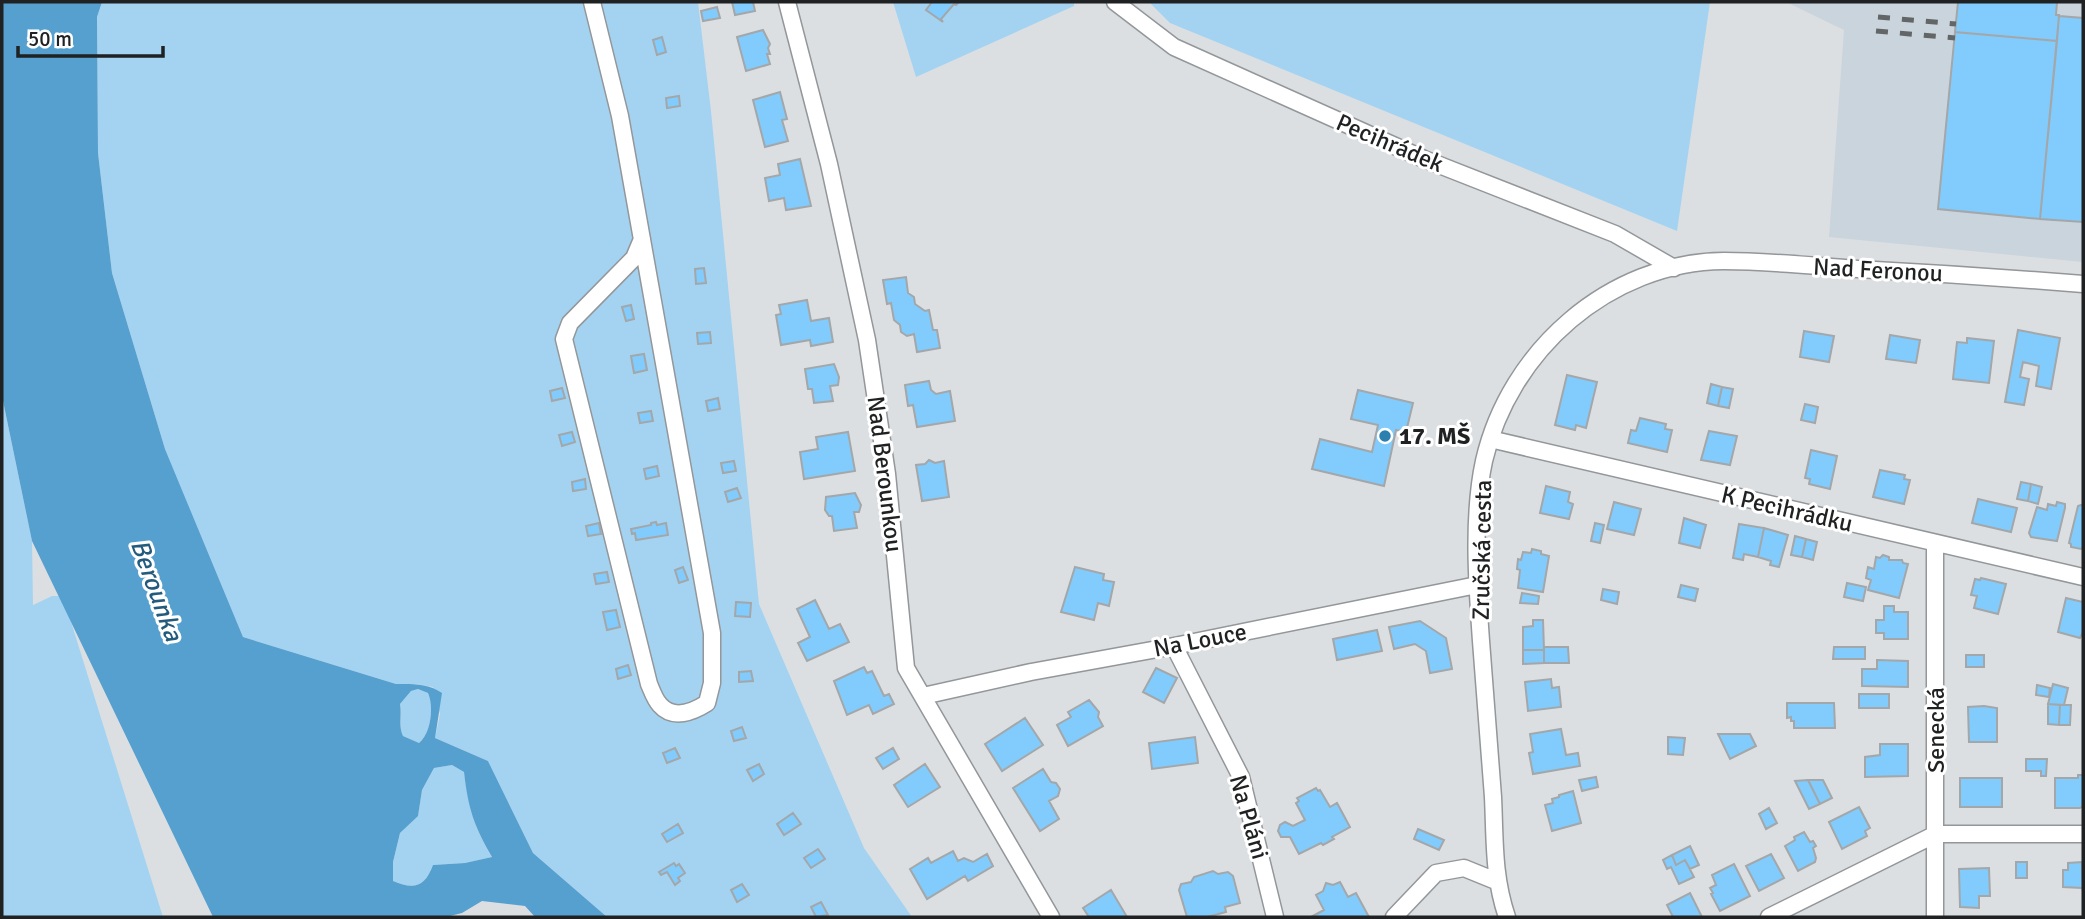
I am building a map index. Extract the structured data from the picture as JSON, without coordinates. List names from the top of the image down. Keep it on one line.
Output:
{"streets":{"street":["Pecihrádek","Nad Feronou","Nad Berounkou","K Pecihrádku","Zručská cesta","Na Louce","Senecká","Na Pláni"]},"crossings":[["Pecihrádek","Nad Feronou"],["Pecihrádek","Zručská cesta"],["Nad Feronou","Zručská cesta"],["Nad Berounkou","Na Louce"],["K Pecihrádku","Zručská cesta"],["K Pecihrádku","Senecká"],["Zručská cesta","Na Louce"],["Na Louce","Na Pláni"]],"water":["Berounka"],"places":["17. MŠ"],"scale_bar":"50 m"}
